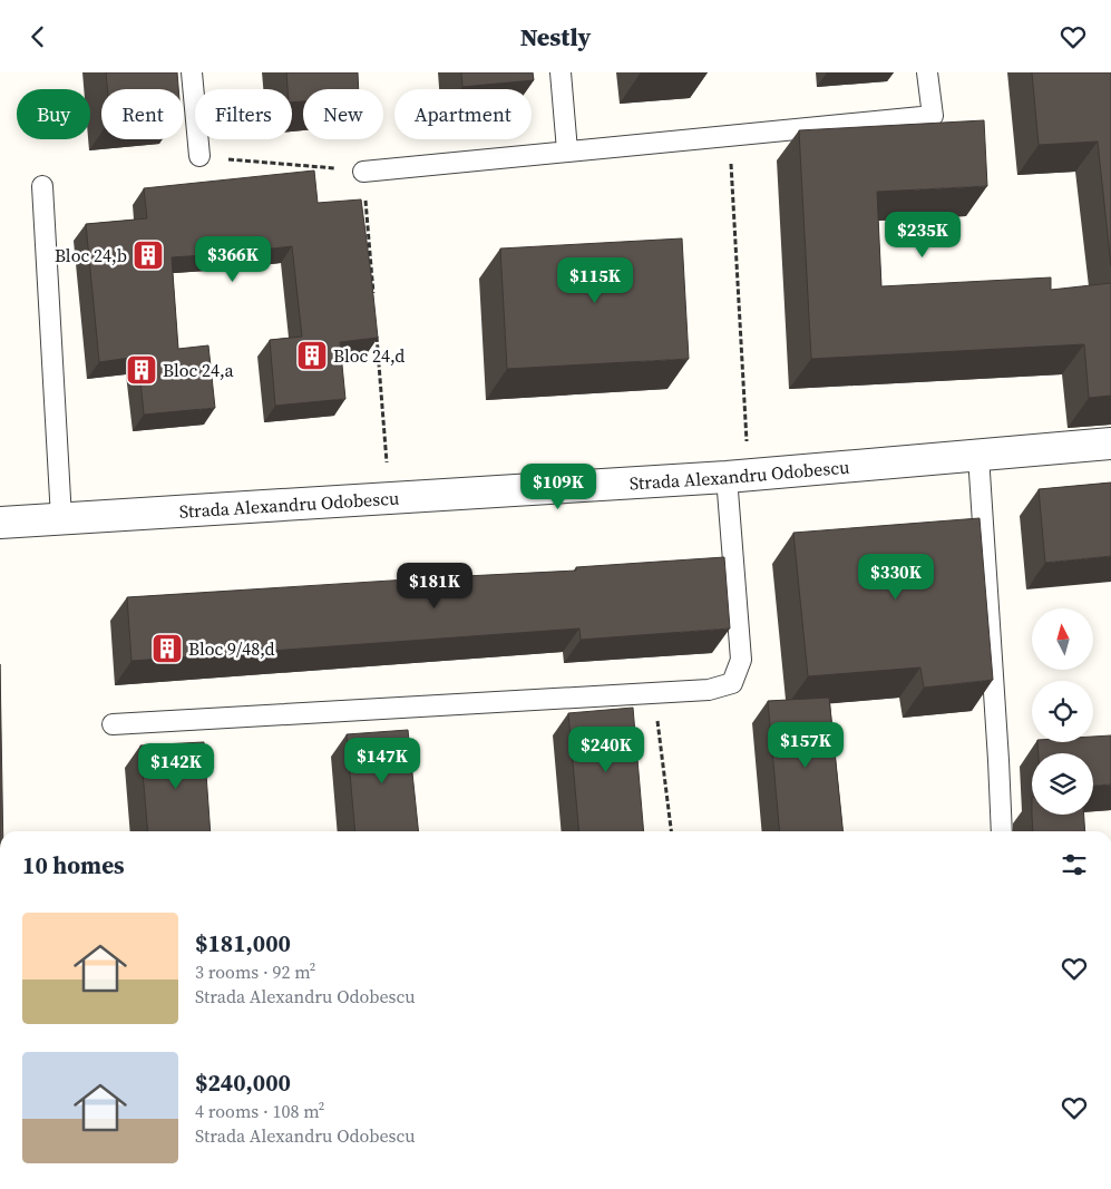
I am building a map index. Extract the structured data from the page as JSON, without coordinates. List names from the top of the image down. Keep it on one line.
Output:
{"streets":{"street":["Strada Alexandru Odobescu"]},"places":{"building":["Bloc 24,b","Bloc 24,d","Bloc 24,a","Bloc 9/48,d"]},"north":"top","page":{"header":"Nestly","chip":["Buy","Rent","Filters","New","Apartment"],"price":["$235K","$366K","$115K","$109K","$330K","$181K","$157K","$240K","$147K","$142K"],"heading":"10 homes","list":[{"name":"$181,000","note":"3 rooms · 92 m² · Strada Alexandru Odobescu"},{"name":"$240,000","note":"4 rooms · 108 m² · Strada Alexandru Odobescu"}]}}
